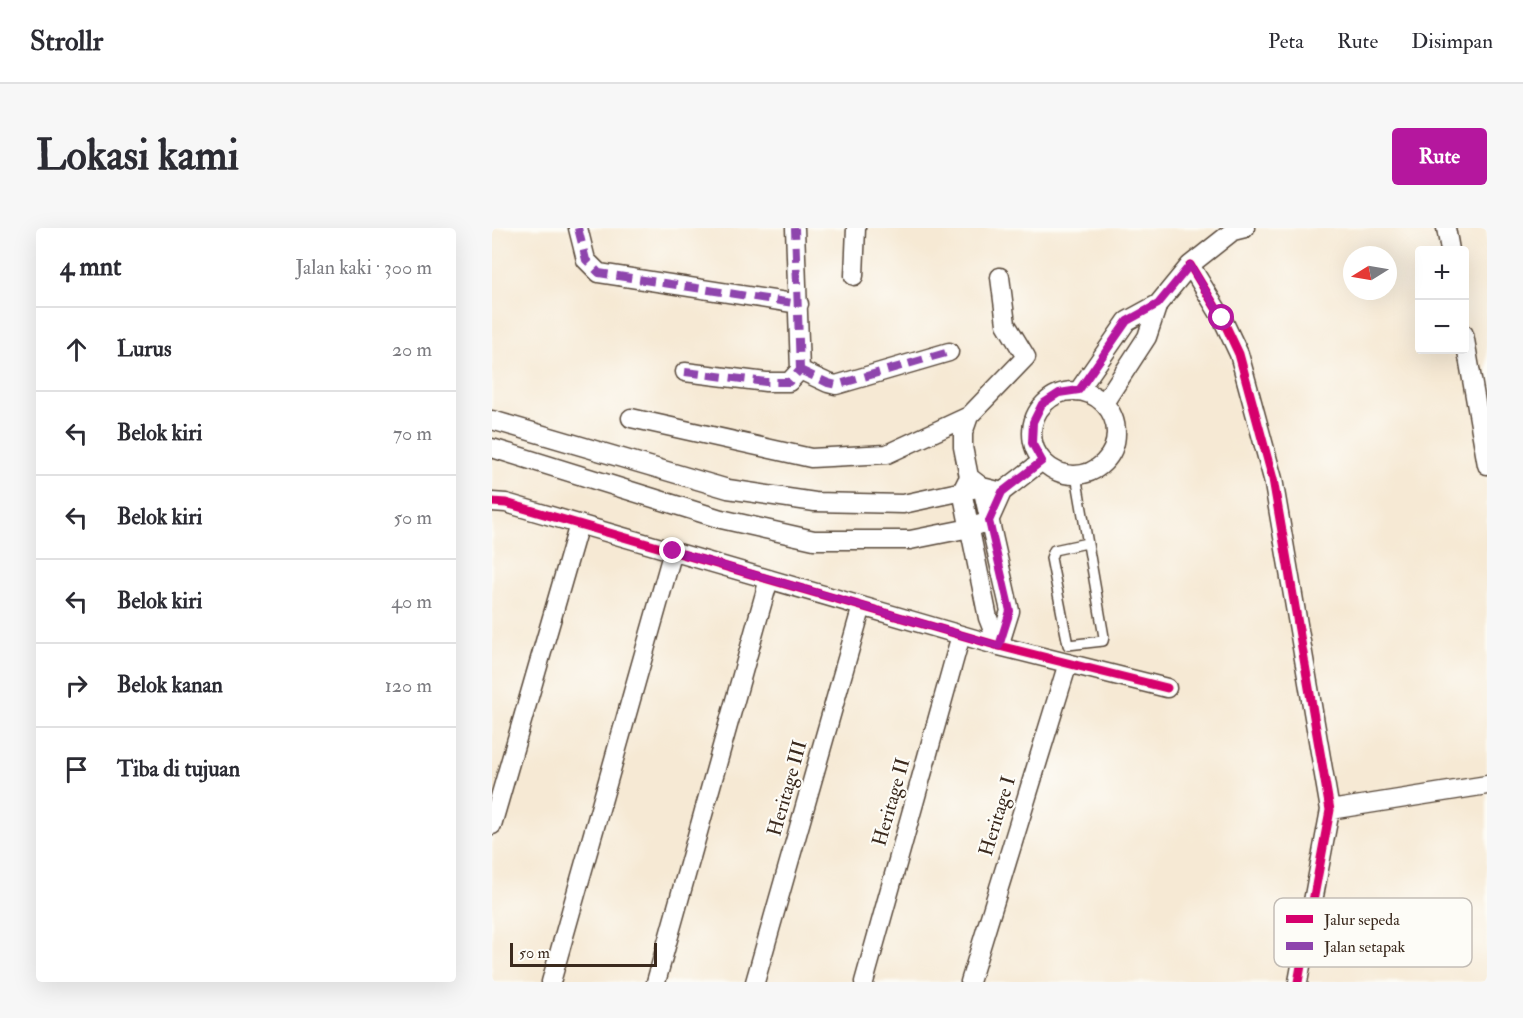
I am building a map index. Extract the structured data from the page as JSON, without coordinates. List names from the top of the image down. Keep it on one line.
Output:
{"streets":{"street":["Heritage III","Heritage II","Heritage I"]},"legend":["Jalur sepeda","Jalan setapak"],"scale_bar":"50 m","north":"left","page":{"header":"Strollr","nav":["Peta","Rute","Disimpan"],"buttons":"Rute","title":"Lokasi kami","heading":["4 mnt","Jalan kaki · 300 m"],"map_buttons":["+","−"],"list":[["Lurus","20 m"],["Belok kiri","70 m"],["Belok kiri","50 m"],["Belok kiri","40 m"],["Belok kanan","120 m"],"Tiba di tujuan"],"scale":"50 m"}}
